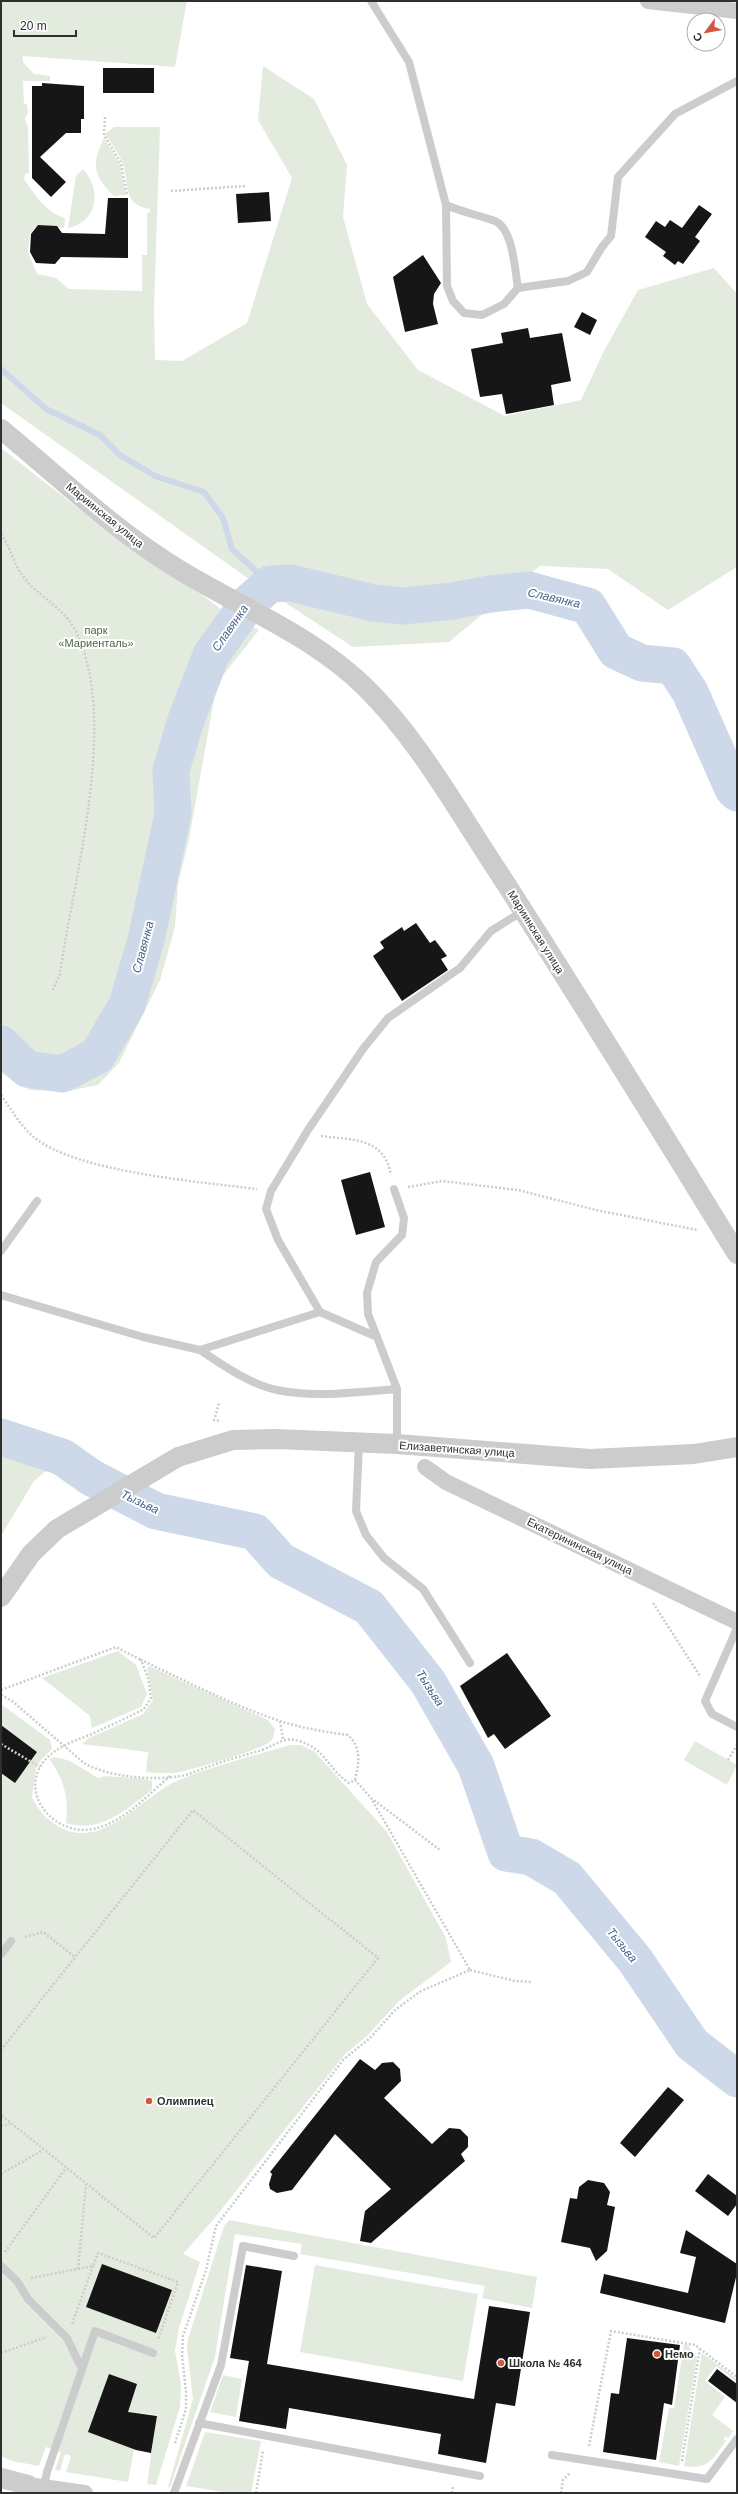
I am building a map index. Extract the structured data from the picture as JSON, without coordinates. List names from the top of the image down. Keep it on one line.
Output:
{"streets":{"street":["Мариинская улица","Елизаветинская улица","Екатерининская улица"]},"water":["Славянка","Тызьва"],"parks":["парк «Мариенталь»"],"places":["Олимпиец","Немо","Школа № 464"],"scale_bar":"20 m","north":"bottom left"}
